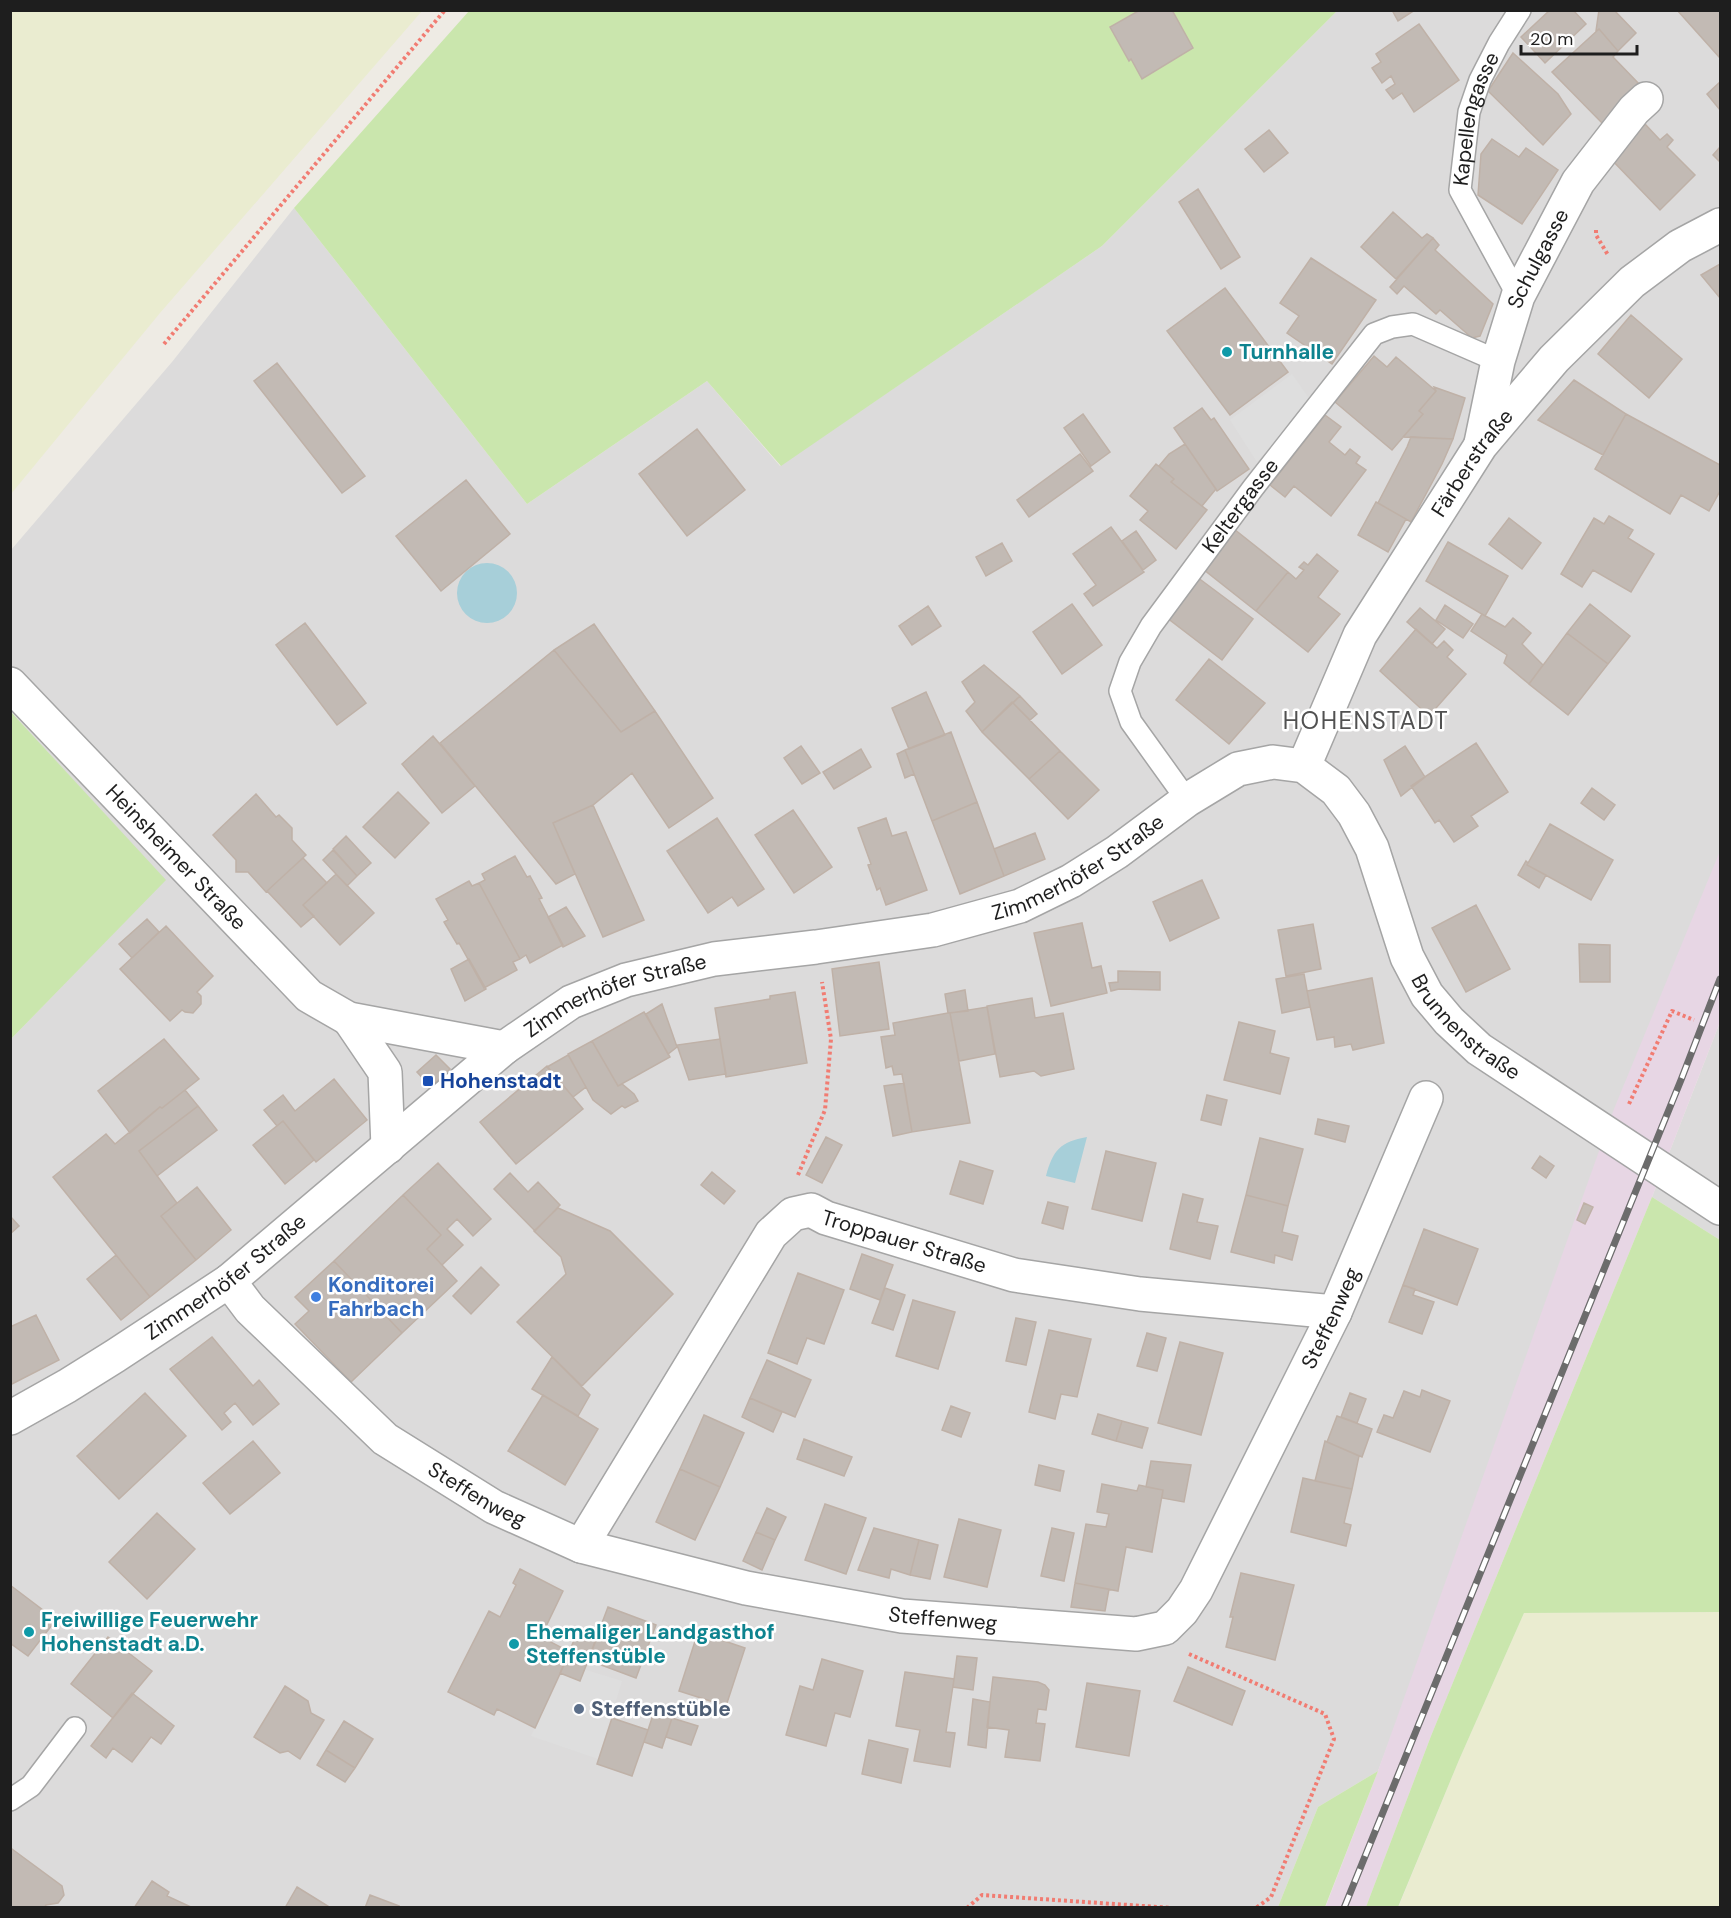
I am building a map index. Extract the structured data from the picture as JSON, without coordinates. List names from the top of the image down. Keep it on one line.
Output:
{"streets":{"street":["Schulgasse","Färberstraße","Heinsheimer Straße","Zimmerhöfer Straße","Brunnenstraße","Troppauer Straße","Steffenweg"],"lane":["Kapellengasse","Keltergasse"]},"crossings":[["Kapellengasse","Schulgasse"],["Schulgasse","Färberstraße"],["Schulgasse","Keltergasse"],["Färberstraße","Zimmerhöfer Straße"],["Färberstraße","Brunnenstraße"],["Keltergasse","Zimmerhöfer Straße"],["Heinsheimer Straße","Zimmerhöfer Straße"],["Zimmerhöfer Straße","Brunnenstraße"],["Zimmerhöfer Straße","Steffenweg"],["Troppauer Straße","Steffenweg"]],"districts":["HOHENSTADT"],"places":{"other":["Turnhalle","Konditorei Fahrbach","Freiwillige Feuerwehr Hohenstadt a.D.","Ehemaliger Landgasthof Steffenstüble","Steffenstüble"],"transit":["Hohenstadt"]},"scale_bar":"20 m"}
